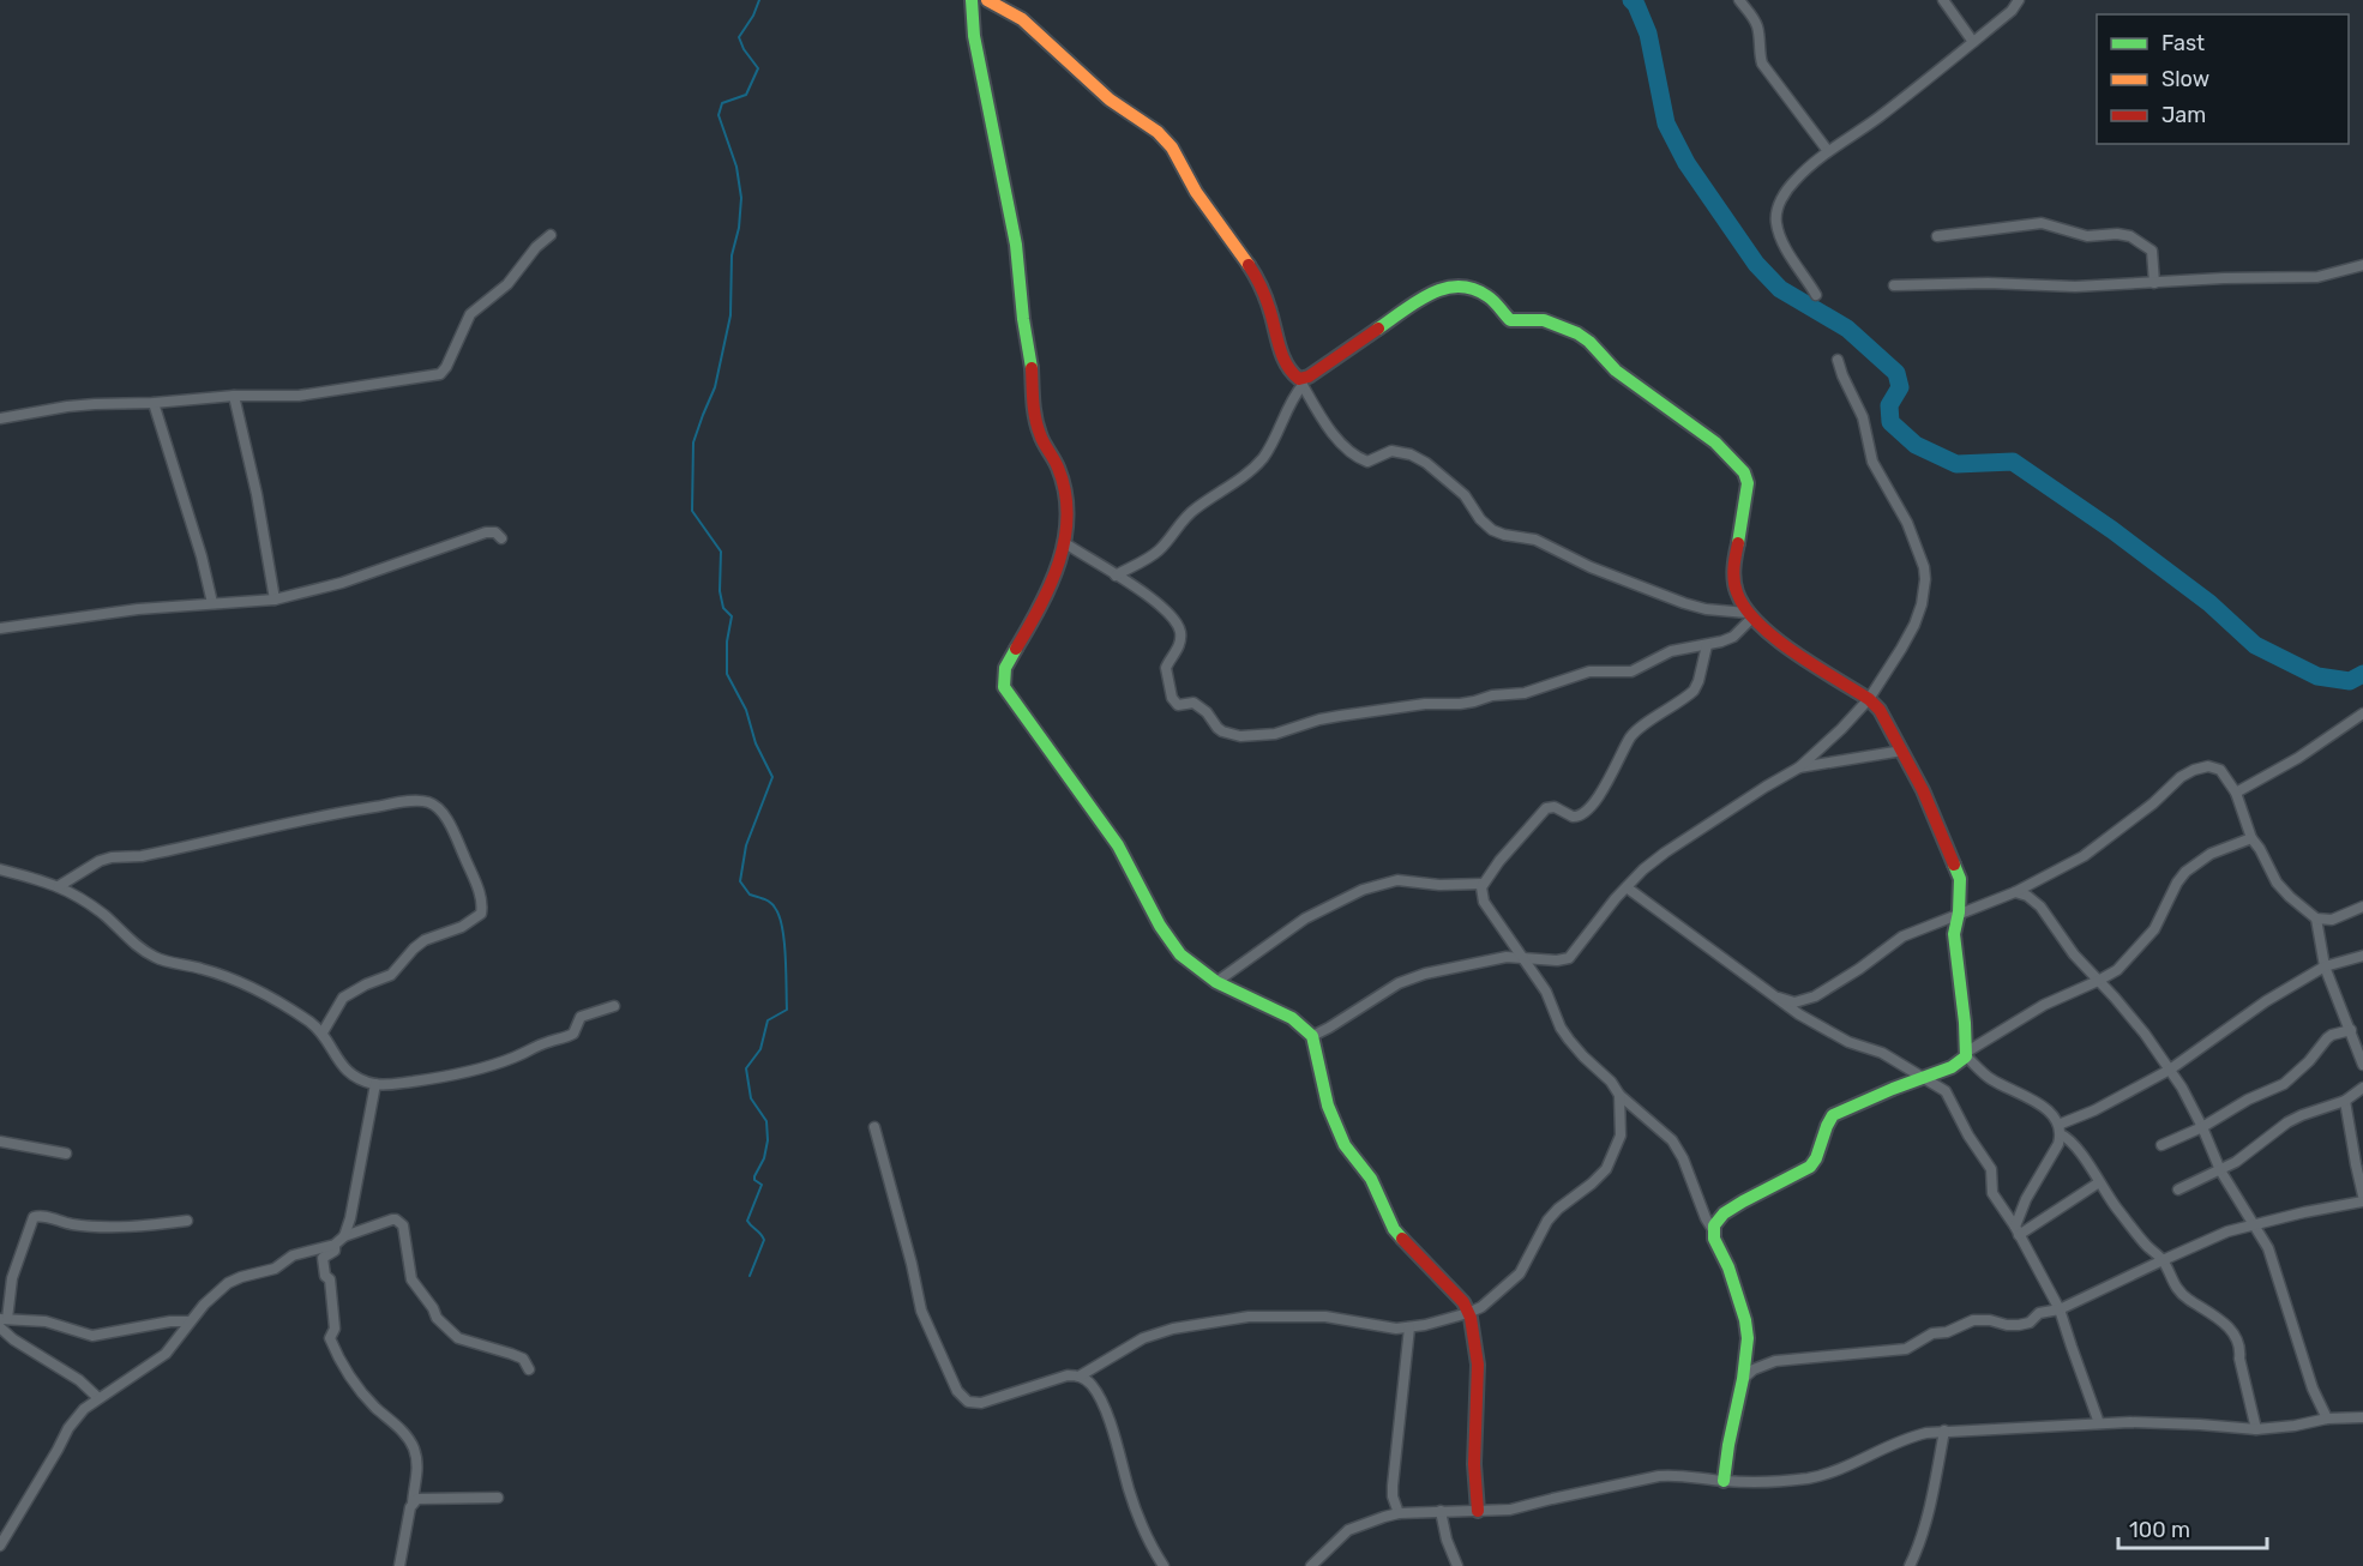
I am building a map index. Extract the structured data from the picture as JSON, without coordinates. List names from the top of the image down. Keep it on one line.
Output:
{"legend":["Fast","Slow","Jam"],"scale_bar":"100 m"}
